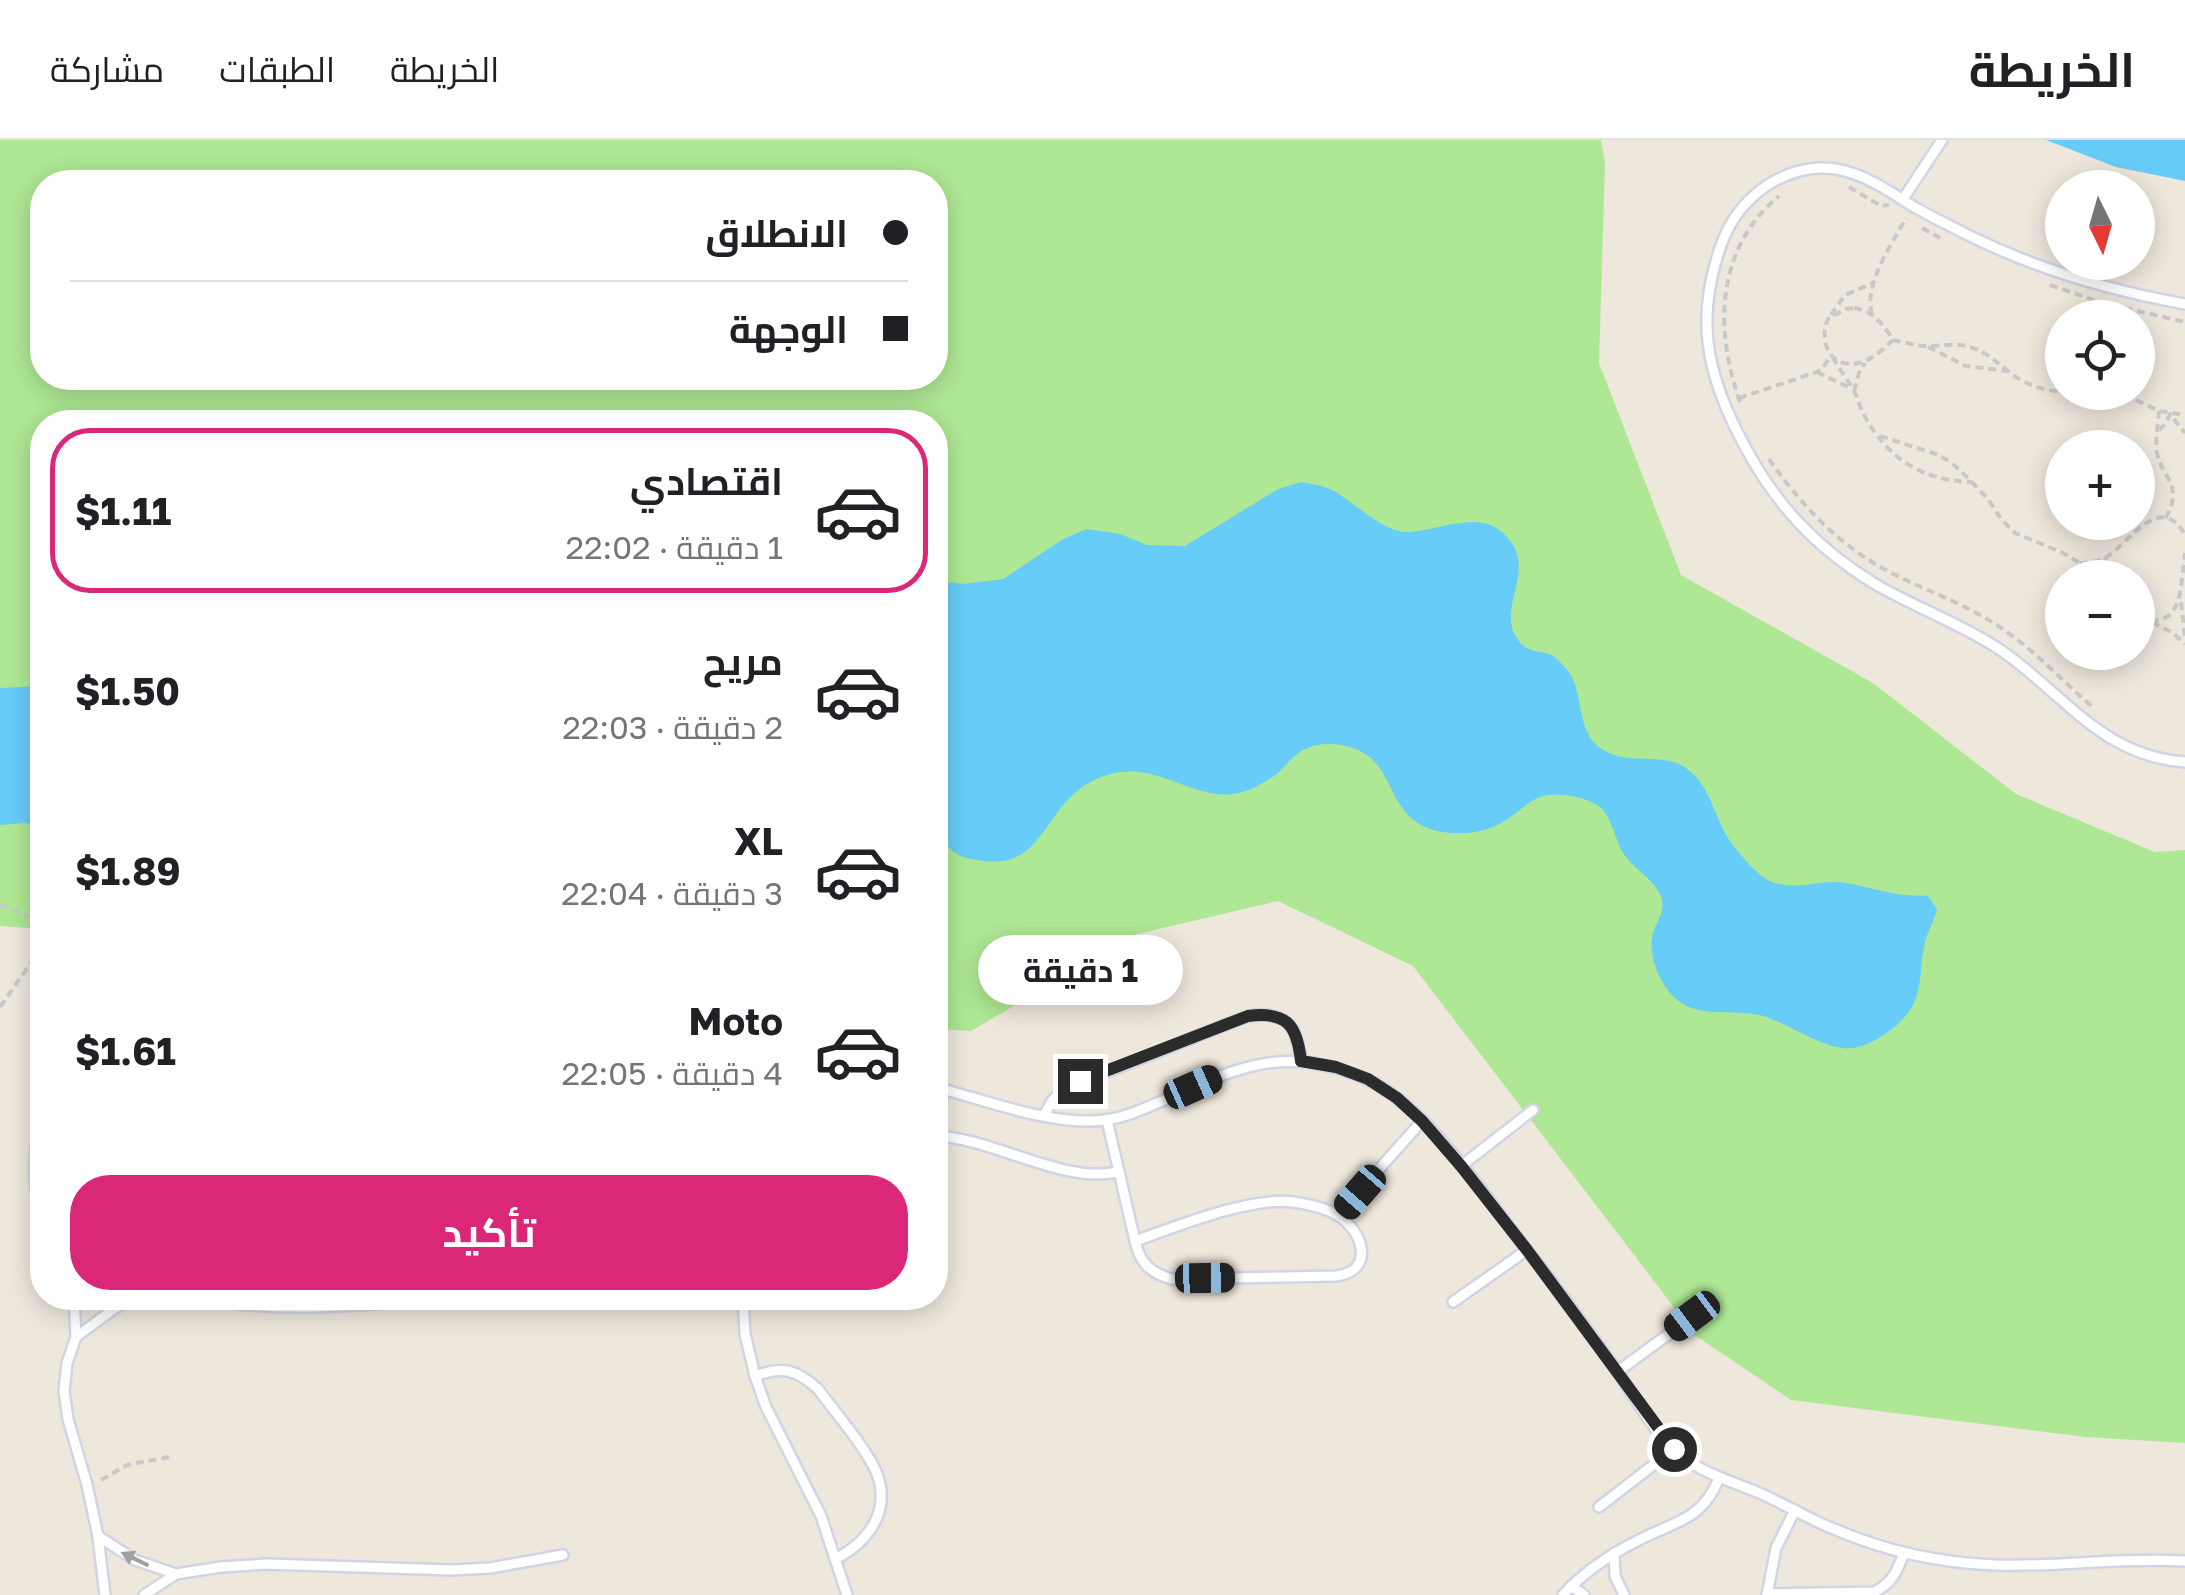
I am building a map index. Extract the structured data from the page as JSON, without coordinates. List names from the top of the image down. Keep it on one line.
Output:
{"north":"bottom","page":{"header":"الخريطة","nav":["الخريطة","الطبقات","مشاركة"],"map_buttons":["+","−"],"banner":["الانطلاق","الوجهة"],"list":[{"name":"اقتصادي","note":"1 دقيقة · 22:02","value":"$1.11"},{"name":"مريح","note":"2 دقيقة · 22:03","value":"$1.50"},{"name":"XL","note":"3 دقيقة · 22:04","value":"$1.89"},{"name":"Moto","note":"4 دقيقة · 22:05","value":"$1.61"}],"bubble":"1 دقيقة","buttons":"تأكيد"}}
